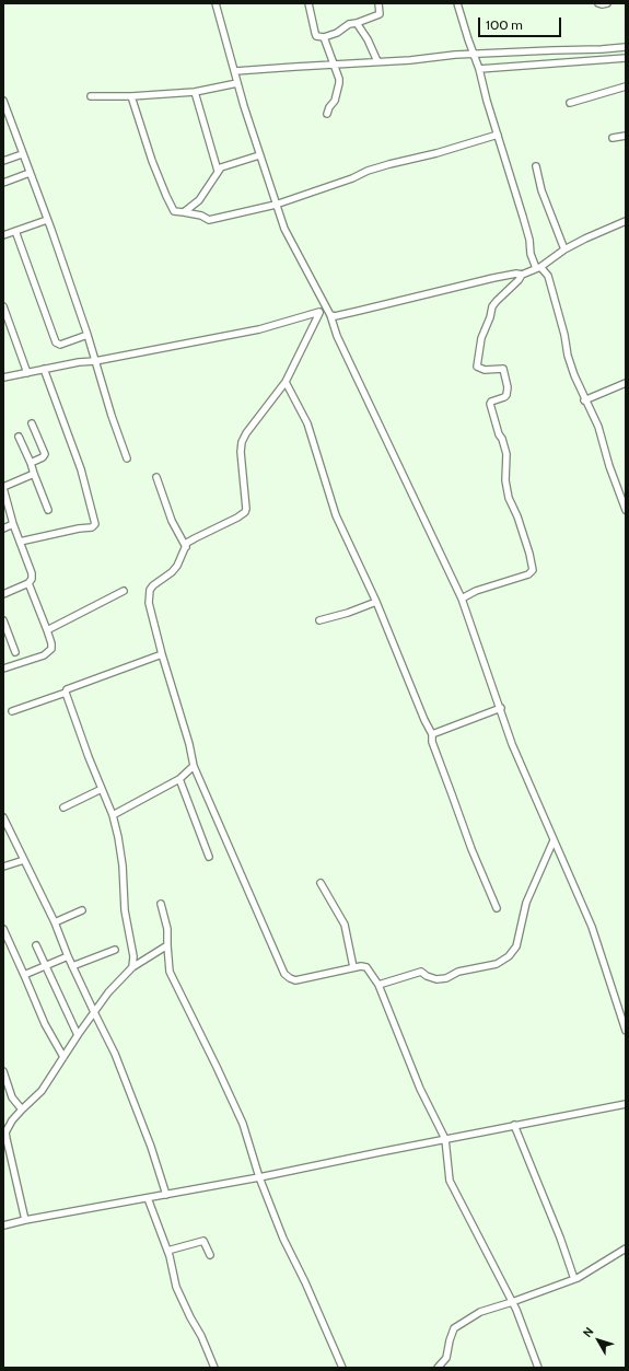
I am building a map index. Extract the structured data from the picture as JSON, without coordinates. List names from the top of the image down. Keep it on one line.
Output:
{"scale_bar":"100 m","north":"top left"}
